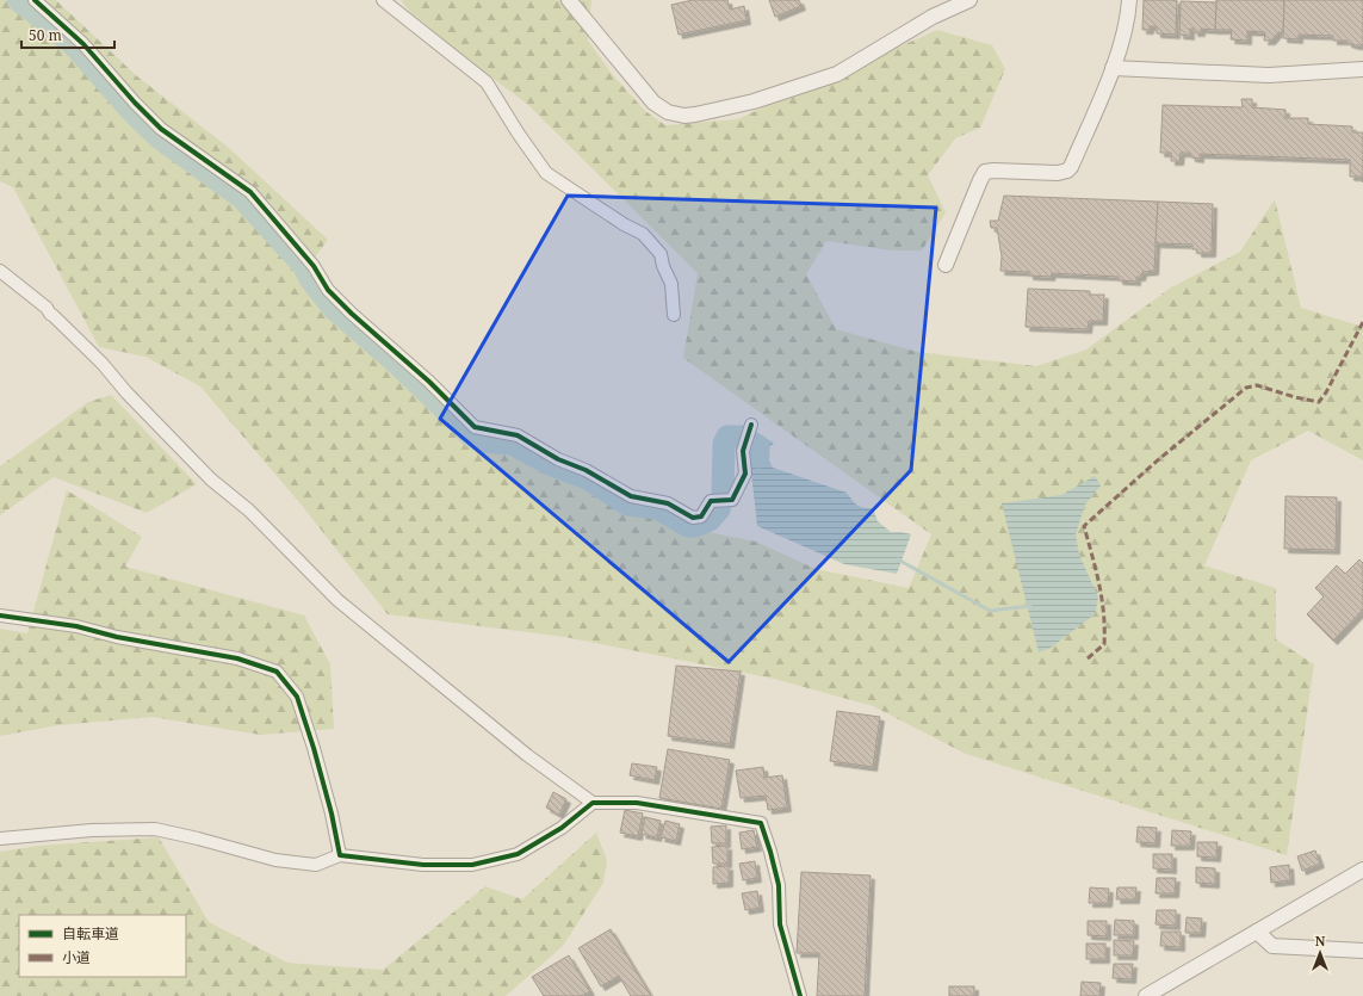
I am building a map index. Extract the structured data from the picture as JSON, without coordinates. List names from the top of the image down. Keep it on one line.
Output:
{"legend":["自転車道","小道"],"scale_bar":"50 m","north":"top"}
